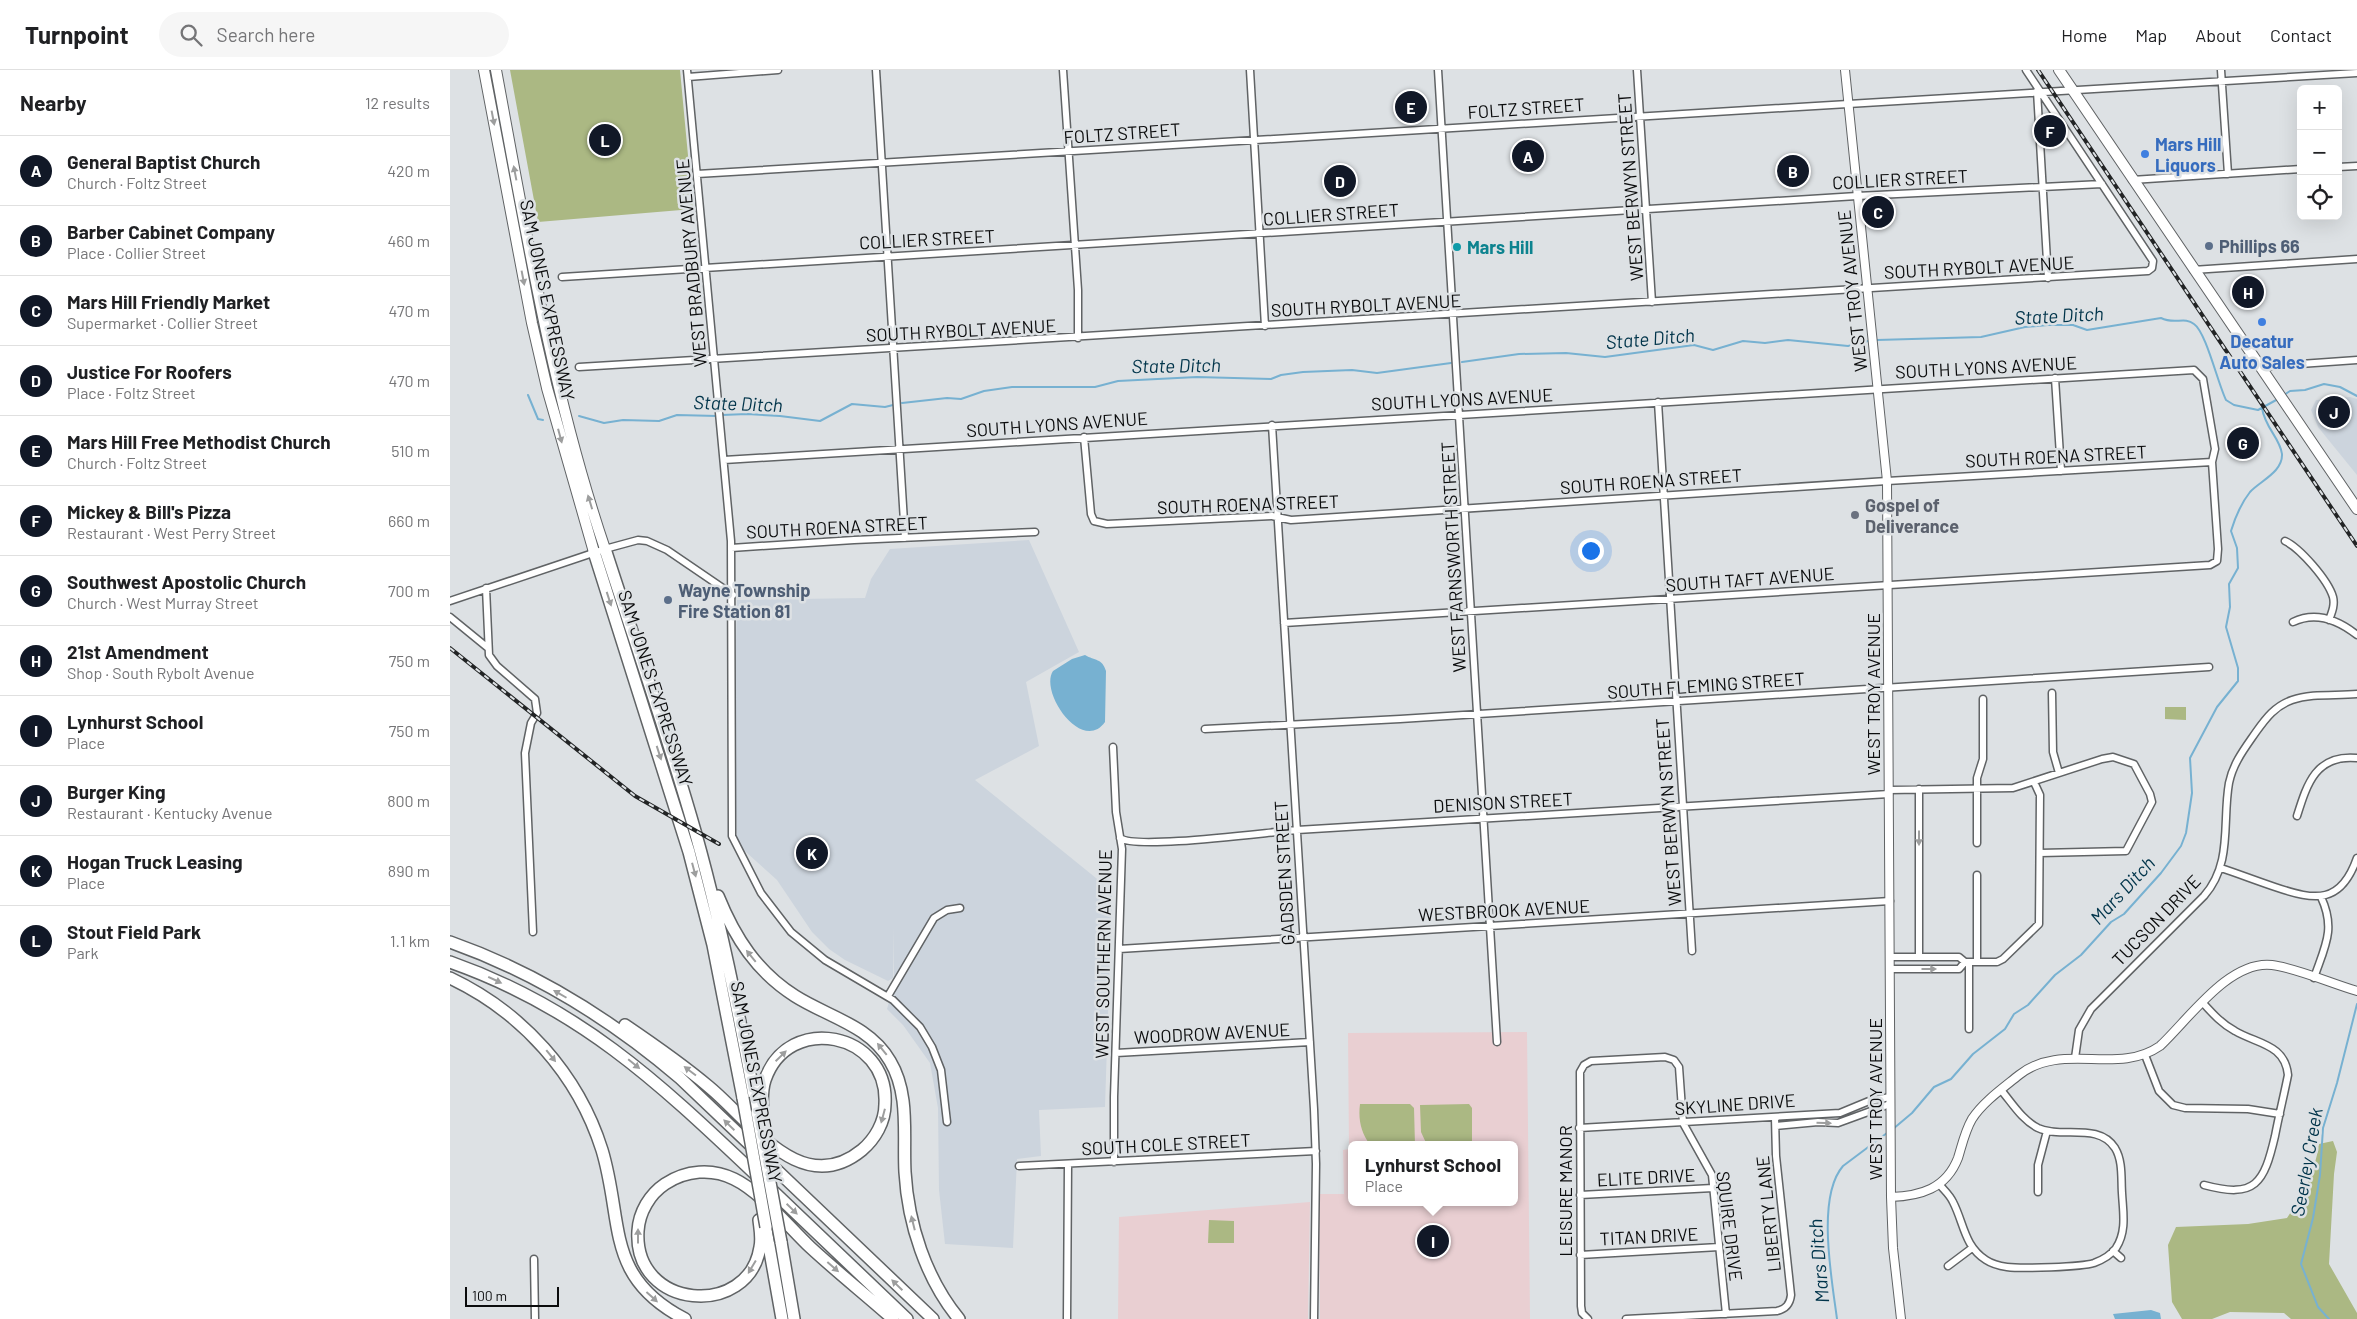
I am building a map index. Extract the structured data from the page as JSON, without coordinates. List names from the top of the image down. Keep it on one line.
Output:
{"streets":{"highway":["SAM JONES EXPRESSWAY"],"street":["FOLTZ STREET","COLLIER STREET","WEST BERWYN STREET","WEST BRADBURY AVENUE","SOUTH RYBOLT AVENUE","WEST TROY AVENUE","SOUTH LYONS AVENUE","SOUTH ROENA STREET","WEST FARNSWORTH STREET","SOUTH TAFT AVENUE","SOUTH FLEMING STREET","DENISON STREET","GADSDEN STREET","WESTBROOK AVENUE","TUCSON DRIVE","WEST SOUTHERN AVENUE","WOODROW AVENUE","SKYLINE DRIVE","SOUTH COLE STREET","ELITE DRIVE","LEISURE MANOR","LIBERTY LANE","SQUIRE DRIVE","TITAN DRIVE"]},"crossings":[["FOLTZ STREET","WEST BERWYN STREET"],["FOLTZ STREET","WEST BRADBURY AVENUE"],["FOLTZ STREET","WEST TROY AVENUE"],["FOLTZ STREET","WEST FARNSWORTH STREET"],["COLLIER STREET","WEST BERWYN STREET"],["COLLIER STREET","WEST BRADBURY AVENUE"],["COLLIER STREET","SOUTH RYBOLT AVENUE"],["COLLIER STREET","WEST TROY AVENUE"],["COLLIER STREET","WEST FARNSWORTH STREET"],["WEST BERWYN STREET","SOUTH RYBOLT AVENUE"],["WEST BERWYN STREET","SOUTH LYONS AVENUE"],["WEST BERWYN STREET","SOUTH ROENA STREET"],["WEST BERWYN STREET","SOUTH TAFT AVENUE"],["WEST BERWYN STREET","SOUTH FLEMING STREET"],["WEST BERWYN STREET","DENISON STREET"],["WEST BERWYN STREET","WESTBROOK AVENUE"],["WEST BRADBURY AVENUE","SOUTH RYBOLT AVENUE"],["WEST BRADBURY AVENUE","SOUTH LYONS AVENUE"],["WEST BRADBURY AVENUE","SOUTH ROENA STREET"],["SOUTH RYBOLT AVENUE","WEST TROY AVENUE"],["SOUTH RYBOLT AVENUE","WEST FARNSWORTH STREET"],["WEST TROY AVENUE","SOUTH LYONS AVENUE"],["WEST TROY AVENUE","SOUTH ROENA STREET"],["WEST TROY AVENUE","SOUTH TAFT AVENUE"],["WEST TROY AVENUE","SOUTH FLEMING STREET"],["WEST TROY AVENUE","DENISON STREET"],["WEST TROY AVENUE","WESTBROOK AVENUE"],["WEST TROY AVENUE","SKYLINE DRIVE"],["SOUTH LYONS AVENUE","SOUTH ROENA STREET"],["SOUTH LYONS AVENUE","WEST FARNSWORTH STREET"],["SOUTH LYONS AVENUE","SOUTH TAFT AVENUE"],["SOUTH LYONS AVENUE","GADSDEN STREET"],["SOUTH ROENA STREET","WEST FARNSWORTH STREET"],["SOUTH ROENA STREET","SOUTH TAFT AVENUE"],["SOUTH ROENA STREET","GADSDEN STREET"],["WEST FARNSWORTH STREET","SOUTH TAFT AVENUE"],["WEST FARNSWORTH STREET","SOUTH FLEMING STREET"],["WEST FARNSWORTH STREET","DENISON STREET"],["WEST FARNSWORTH STREET","WESTBROOK AVENUE"],["SOUTH TAFT AVENUE","GADSDEN STREET"],["SOUTH FLEMING STREET","GADSDEN STREET"],["DENISON STREET","GADSDEN STREET"],["DENISON STREET","WEST SOUTHERN AVENUE"],["GADSDEN STREET","WESTBROOK AVENUE"],["GADSDEN STREET","WOODROW AVENUE"],["GADSDEN STREET","SOUTH COLE STREET"],["WESTBROOK AVENUE","WEST SOUTHERN AVENUE"],["WEST SOUTHERN AVENUE","WOODROW AVENUE"],["WEST SOUTHERN AVENUE","SOUTH COLE STREET"],["SKYLINE DRIVE","LEISURE MANOR"],["SKYLINE DRIVE","LIBERTY LANE"],["SKYLINE DRIVE","SQUIRE DRIVE"],["ELITE DRIVE","LEISURE MANOR"],["ELITE DRIVE","SQUIRE DRIVE"],["LEISURE MANOR","SQUIRE DRIVE"],["LEISURE MANOR","TITAN DRIVE"],["LIBERTY LANE","SQUIRE DRIVE"],["SQUIRE DRIVE","TITAN DRIVE"]],"water":["State Ditch","Mars Ditch","Seerley Creek"],"places":["Mars Hill Liquors","Phillips 66","Mars Hill","Decatur Auto Sales","Gospel of Deliverance","Wayne Township Fire Station 81"],"scale_bar":"100 m","page":{"header":"Turnpoint","search":"Search here","nav":["Home","Map","About","Contact"],"heading":["Nearby","12 results"],"map_buttons":["+","−"],"pins":["E","F","L","A","B","D","C","H","J","G","K","I"],"list":[{"mark":"A","name":"General Baptist Church","note":"Church · Foltz Street","value":"420 m"},{"mark":"B","name":"Barber Cabinet Company","note":"Place · Collier Street","value":"460 m"},{"mark":"C","name":"Mars Hill Friendly Market","note":"Supermarket · Collier Street","value":"470 m"},{"mark":"D","name":"Justice For Roofers","note":"Place · Foltz Street","value":"470 m"},{"mark":"E","name":"Mars Hill Free Methodist Church","note":"Church · Foltz Street","value":"510 m"},{"mark":"F","name":"Mickey & Bill's Pizza","note":"Restaurant · West Perry Street","value":"660 m"},{"mark":"G","name":"Southwest Apostolic Church","note":"Church · West Murray Street","value":"700 m"},{"mark":"H","name":"21st Amendment","note":"Shop · South Rybolt Avenue","value":"750 m"},{"mark":"I","name":"Lynhurst School","note":"Place","value":"750 m"},{"mark":"J","name":"Burger King","note":"Restaurant · Kentucky Avenue","value":"800 m"},{"mark":"K","name":"Hogan Truck Leasing","note":"Place","value":"890 m"},{"mark":"L","name":"Stout Field Park","note":"Park","value":"1.1 km"}],"popup":["Lynhurst School","Place"],"scale":"100 m"}}
